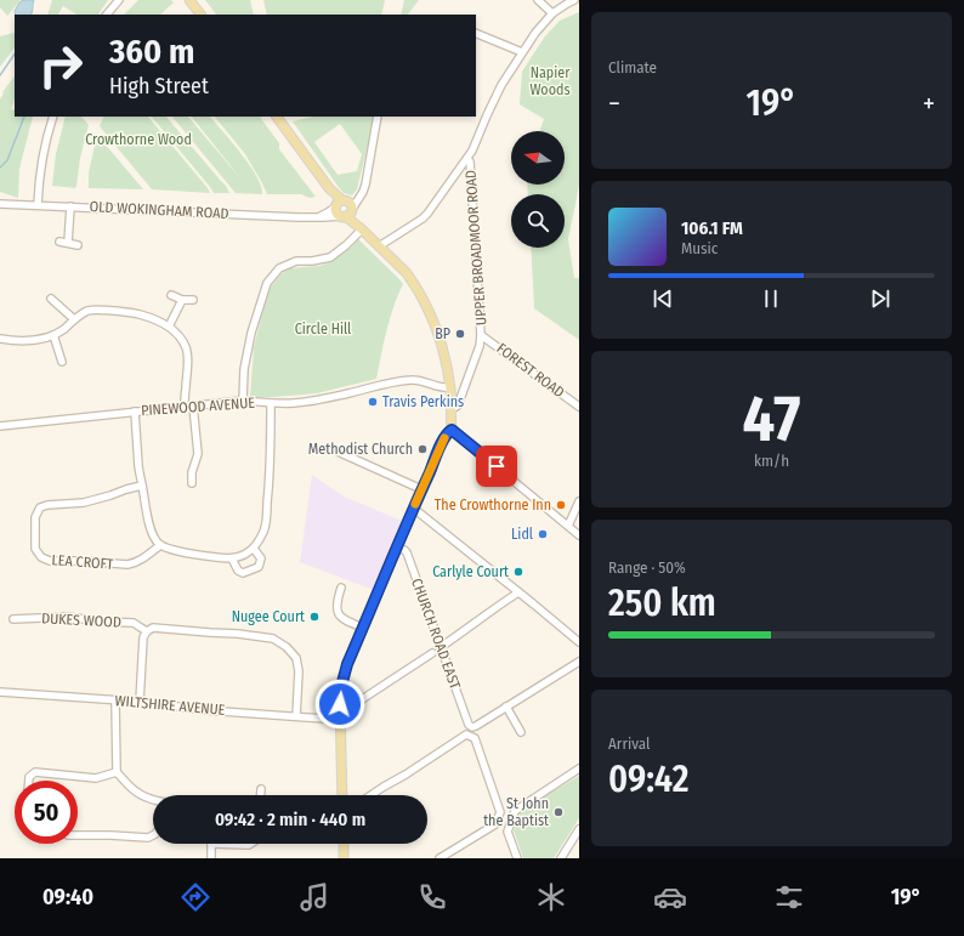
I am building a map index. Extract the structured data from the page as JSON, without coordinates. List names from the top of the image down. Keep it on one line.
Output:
{"streets":{"street":["OLD WOKINGHAM ROAD","UPPER BROADMOOR ROAD","FOREST ROAD","PINEWOOD AVENUE","LEA CROFT","DUKES WOOD","CHURCH ROAD EAST","WILTSHIRE AVENUE"]},"crossings":[["UPPER BROADMOOR ROAD","FOREST ROAD"],["DUKES WOOD","WILTSHIRE AVENUE"]],"parks":["Napier Woods","Crowthorne Wood","Circle Hill"],"places":["BP","Travis Perkins","Methodist Church","The Crowthorne Inn","Lidl","Carlyle Court","Nugee Court","St John the Baptist"],"north":"left","page":{"tile":["Climate",["47","km/h"],["Range · 50%","250 km"],["Arrival","09:42"]],"turn":["360 m","High Street"],"heat":["−","19°","+"],"song":["106.1 FM","Music"],"limit":"50","trip":"09:42 · 2 min · 440 m","tabs":["09:40","19°"]}}
